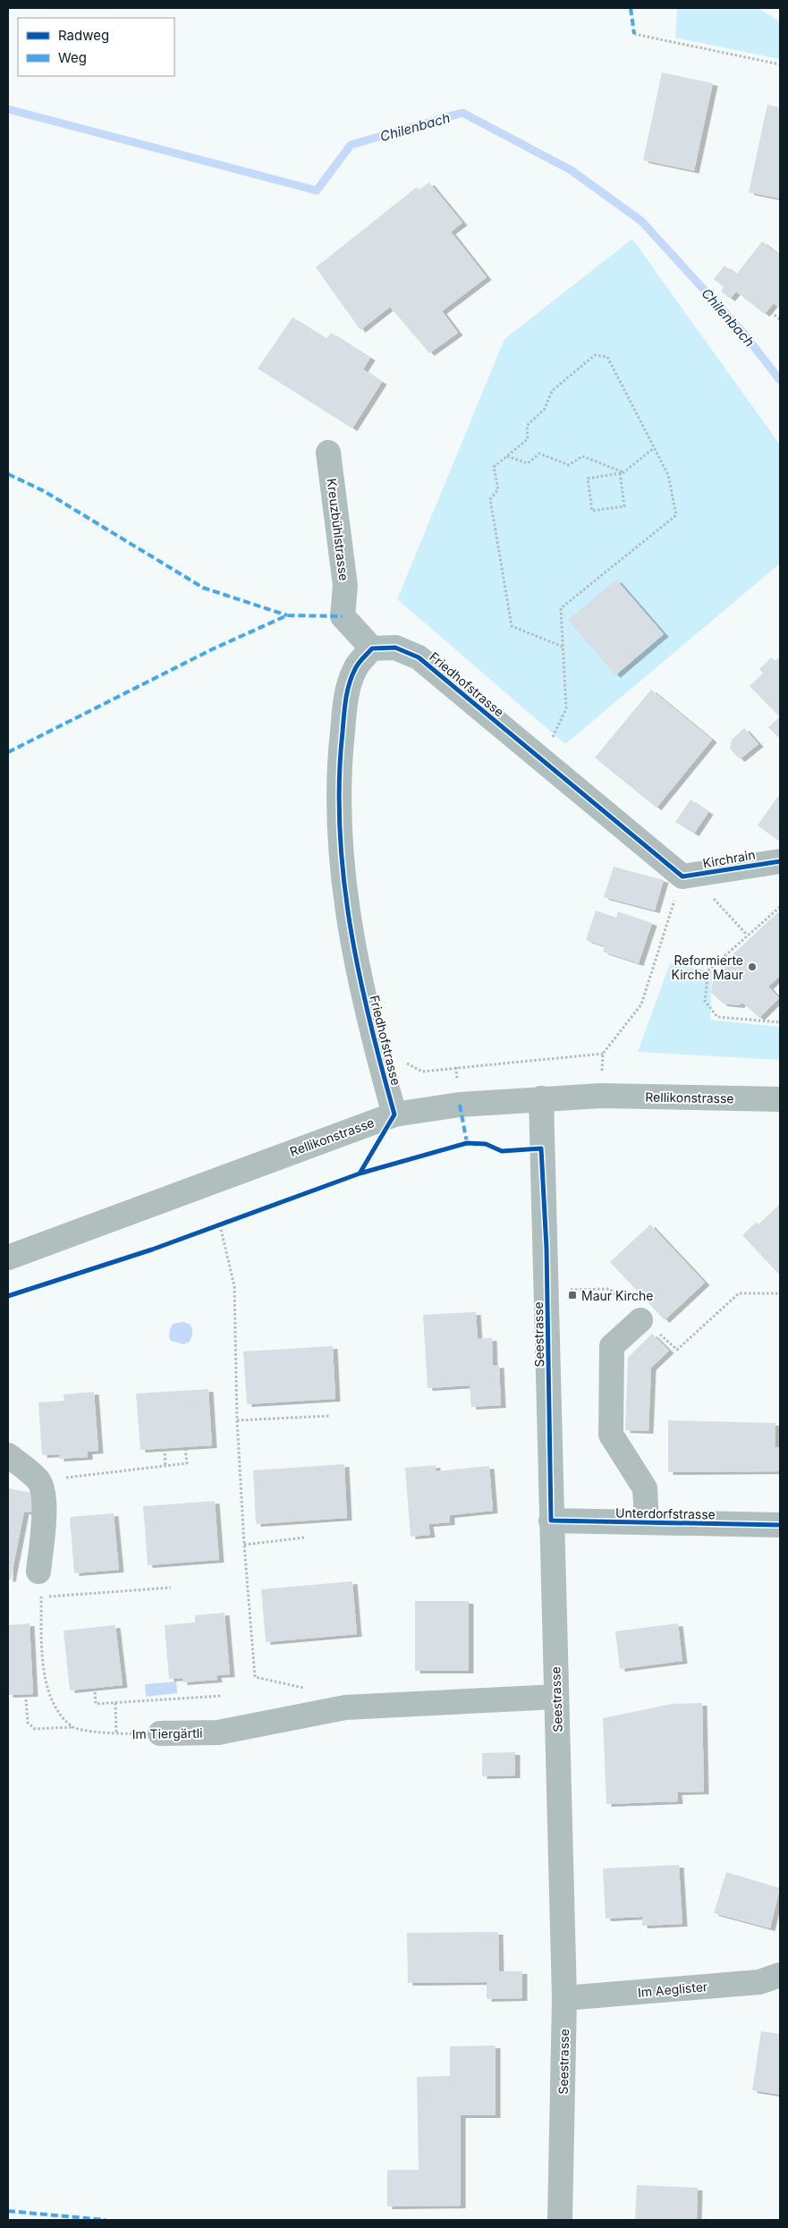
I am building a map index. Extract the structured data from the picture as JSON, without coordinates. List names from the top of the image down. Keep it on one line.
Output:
{"streets":{"street":["Kreuzbühlstrasse","Friedhofstrasse","Kirchrain","Rellikonstrasse","Seestrasse","Unterdorfstrasse","Im Tiergärtli","Im Aeglister"]},"crossings":[["Kreuzbühlstrasse","Friedhofstrasse"],["Friedhofstrasse","Kirchrain"],["Friedhofstrasse","Rellikonstrasse"],["Rellikonstrasse","Seestrasse"],["Seestrasse","Unterdorfstrasse"],["Seestrasse","Im Tiergärtli"],["Seestrasse","Im Aeglister"]],"water":["Chilenbach"],"places":{"other":["Reformierte Kirche Maur"],"transit":["Maur Kirche"]},"legend":["Radweg","Weg"]}
